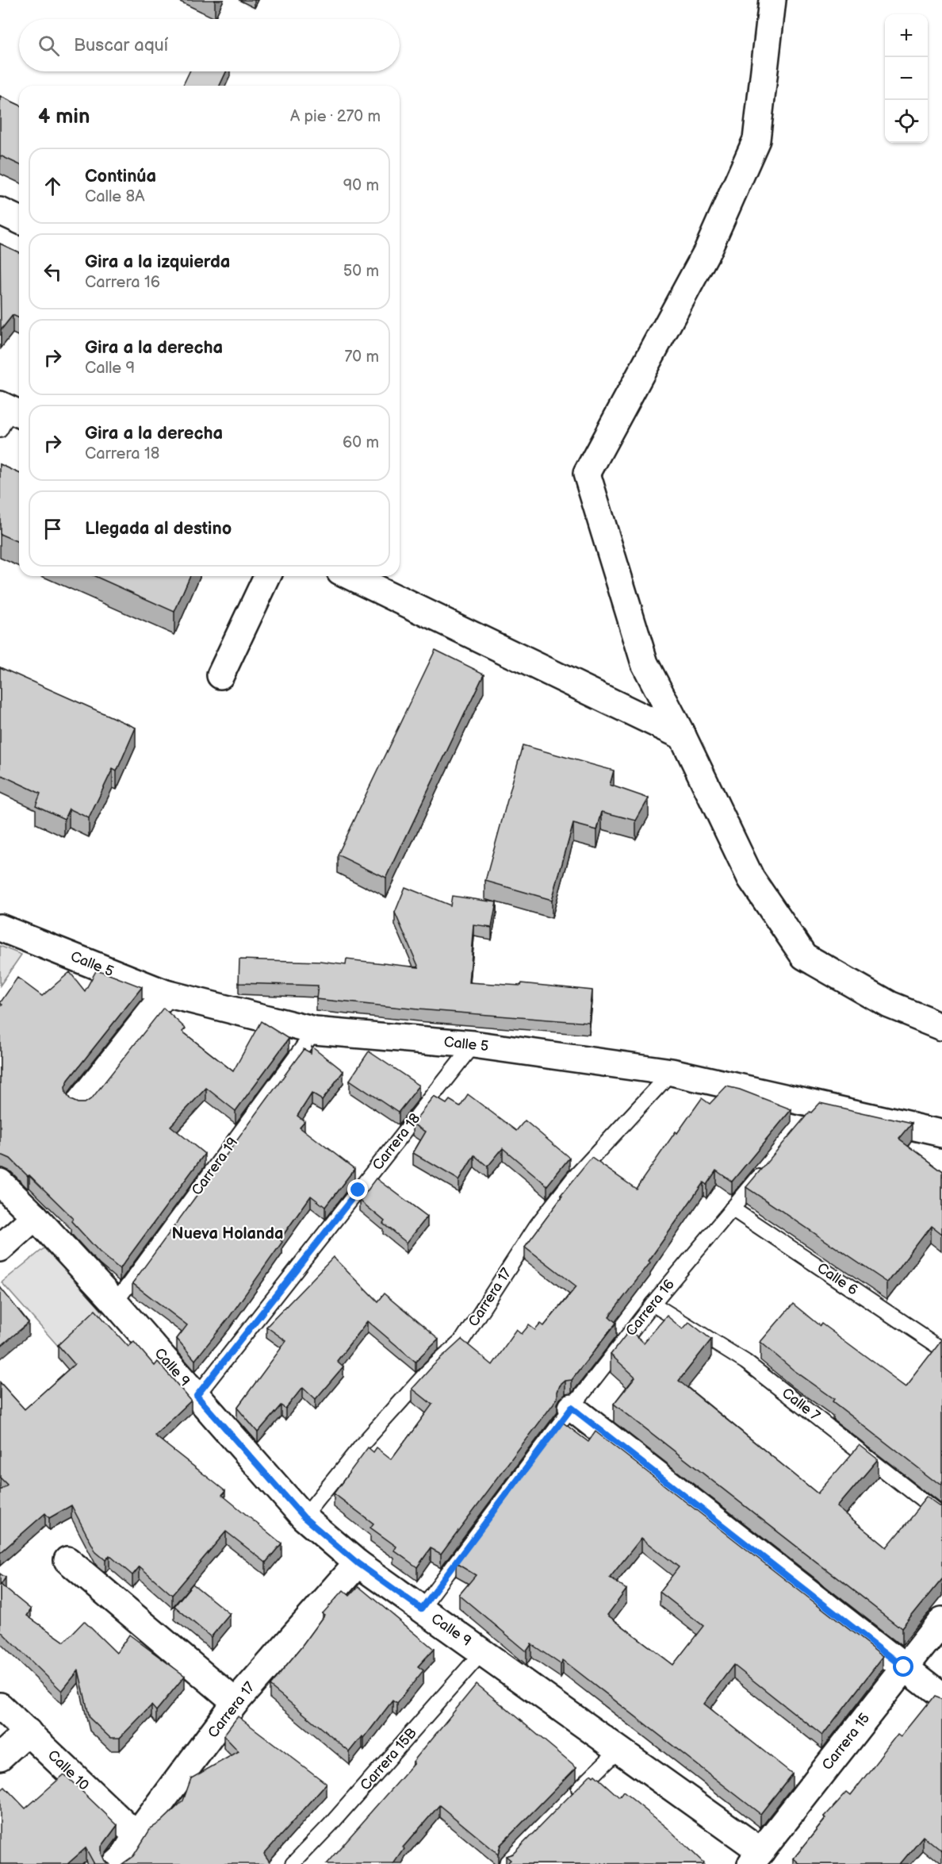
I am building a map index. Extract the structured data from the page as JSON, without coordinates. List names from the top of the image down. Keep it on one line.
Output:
{"streets":{"street":["Calle 5","Carrera 17","Calle 9","Carrera 15","Calle 10"],"lane":["Carrera 18","Carrera 19","Calle 6","Carrera 16","Calle 7","Carrera 15B"]},"crossings":[["Calle 5","Carrera 18"],["Calle 5","Carrera 19"],["Calle 5","Carrera 17"],["Carrera 18","Calle 9"],["Carrera 19","Calle 9"],["Calle 6","Carrera 16"],["Carrera 17","Calle 9"],["Carrera 17","Calle 10"],["Carrera 16","Calle 9"],["Carrera 16","Calle 7"],["Calle 9","Carrera 15"],["Calle 9","Carrera 15B"]],"districts":["Nueva Holanda"],"page":{"map_buttons":["+","−"],"search":"Buscar aquí","heading":["4 min","A pie · 270 m"],"list":[["Continúa","Calle 8A","90 m"],["Gira a la izquierda","Carrera 16","50 m"],["Gira a la derecha","Calle 9","70 m"],["Gira a la derecha","Carrera 18","60 m"],"Llegada al destino"]}}
